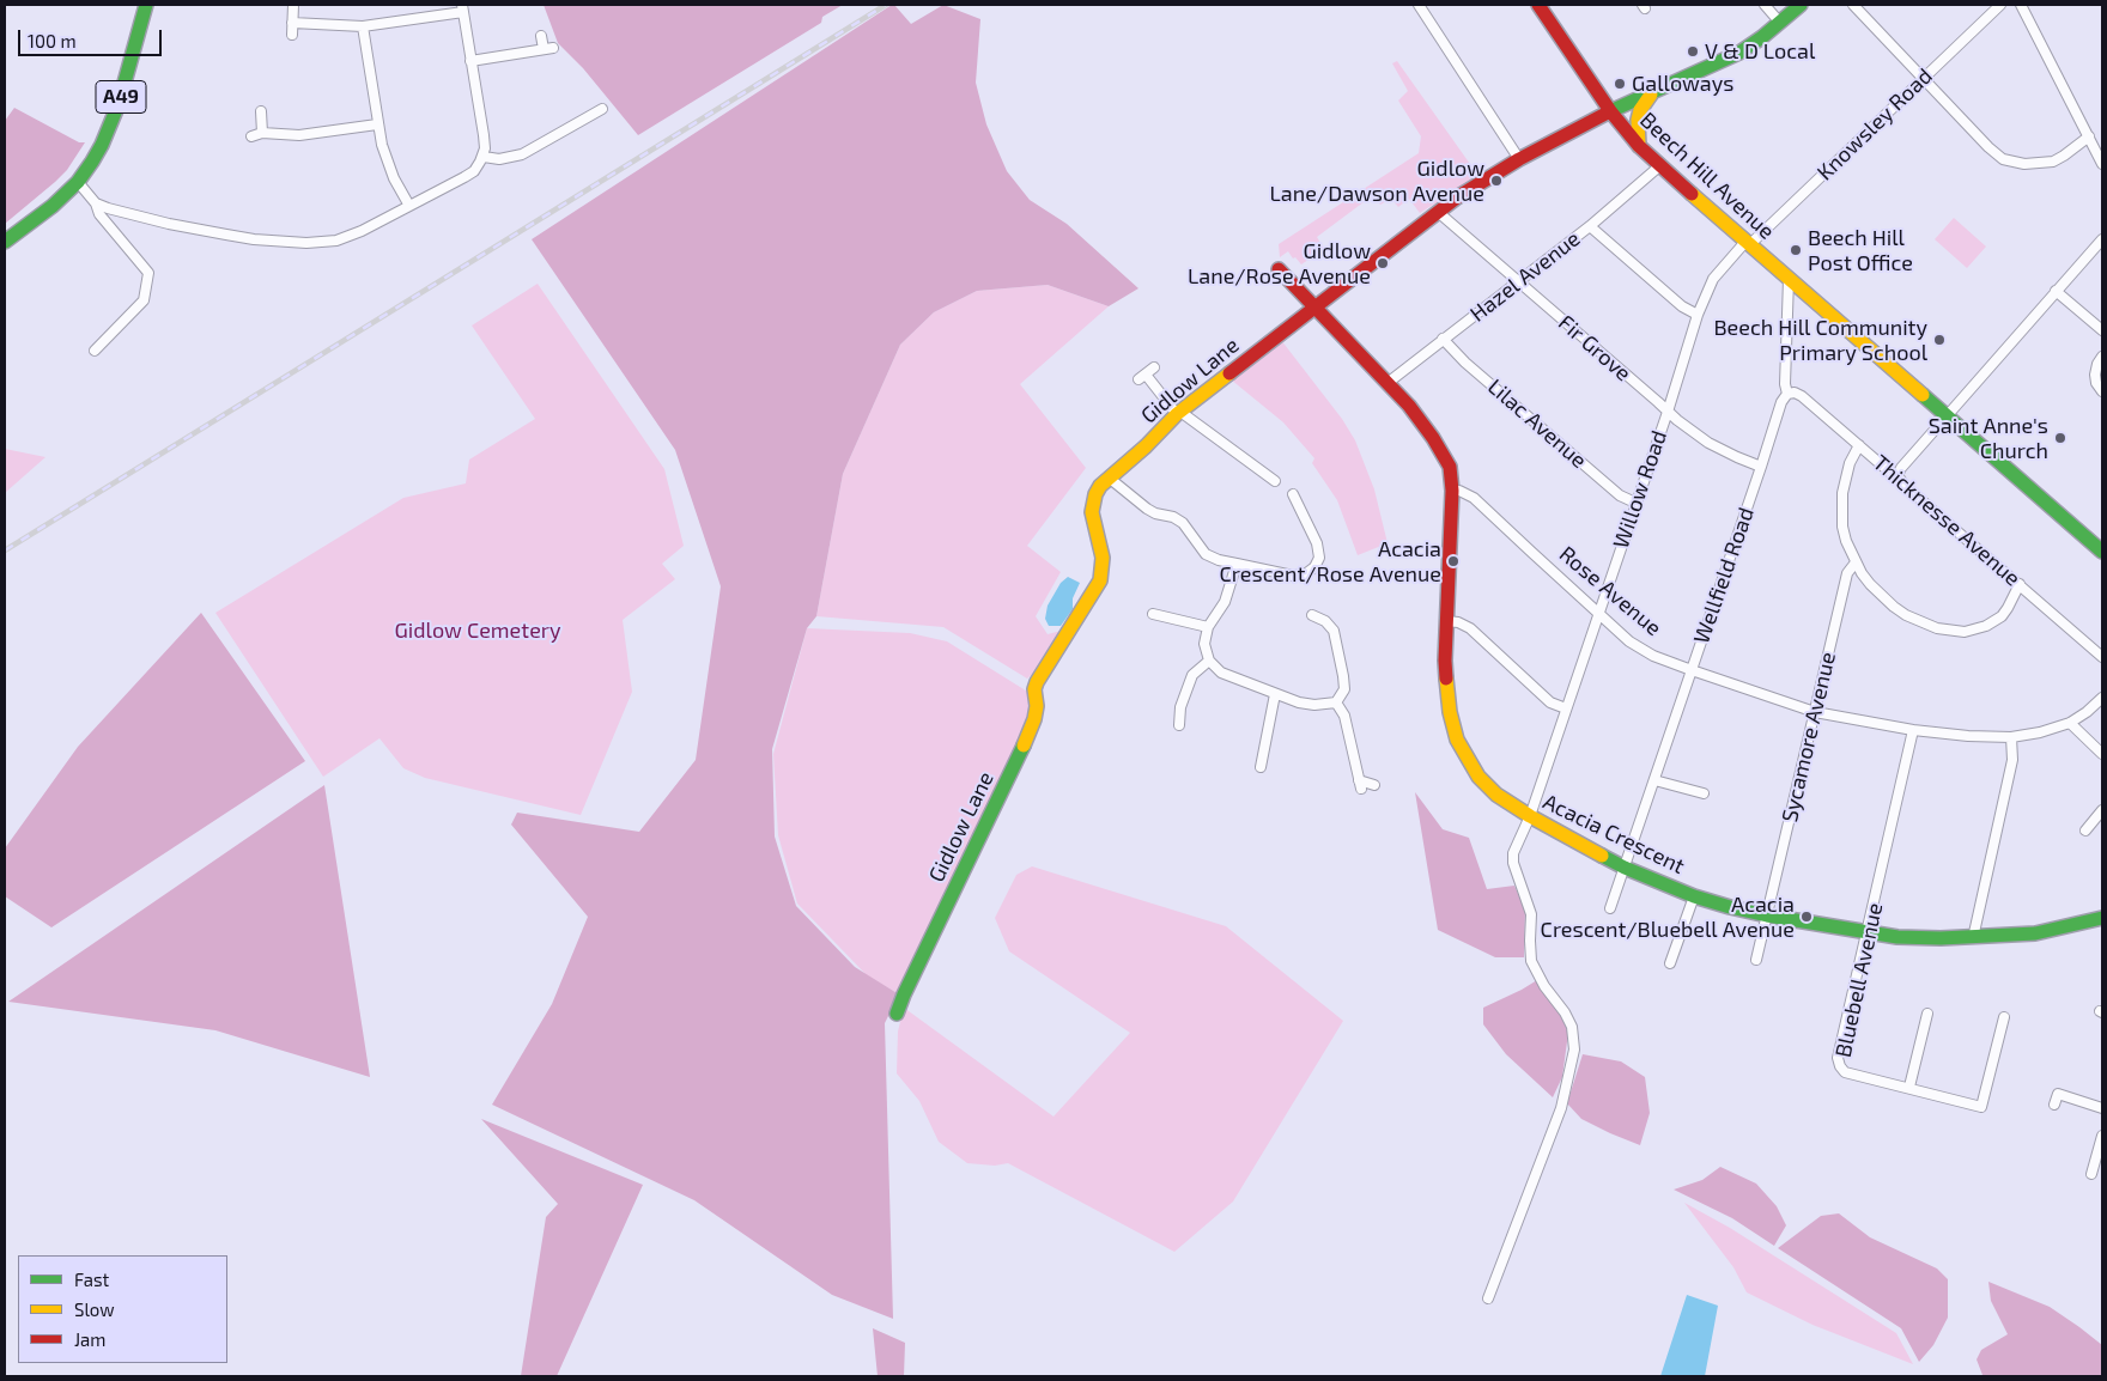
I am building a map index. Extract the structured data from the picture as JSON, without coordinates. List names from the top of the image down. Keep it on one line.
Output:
{"streets":{"main road":["A49","Beech Hill Avenue","Gidlow Lane","Acacia Crescent"],"street":["Knowsley Road","Hazel Avenue","Fir Grove","Lilac Avenue","Willow Road","Thicknesse Avenue","Wellfield Road","Rose Avenue","Sycamore Avenue","Bluebell Avenue"]},"crossings":[["Knowsley Road","Beech Hill Avenue"],["Knowsley Road","Willow Road"],["Beech Hill Avenue","Hazel Avenue"],["Beech Hill Avenue","Gidlow Lane"],["Beech Hill Avenue","Willow Road"],["Beech Hill Avenue","Wellfield Road"],["Hazel Avenue","Fir Grove"],["Hazel Avenue","Lilac Avenue"],["Fir Grove","Gidlow Lane"],["Fir Grove","Willow Road"],["Fir Grove","Wellfield Road"],["Lilac Avenue","Willow Road"],["Willow Road","Rose Avenue"],["Willow Road","Acacia Crescent"],["Thicknesse Avenue","Wellfield Road"],["Wellfield Road","Rose Avenue"],["Wellfield Road","Acacia Crescent"],["Rose Avenue","Sycamore Avenue"],["Rose Avenue","Acacia Crescent"],["Rose Avenue","Bluebell Avenue"],["Sycamore Avenue","Acacia Crescent"],["Acacia Crescent","Bluebell Avenue"]],"parks":["Gidlow Cemetery"],"places":["V & D Local","Galloways","Gidlow Lane/Dawson Avenue","Beech Hill Post Office","Gidlow Lane/Rose Avenue","Beech Hill Community Primary School","Saint Anne's Church","Acacia Crescent/Rose Avenue","Acacia Crescent/Bluebell Avenue"],"legend":["Fast","Slow","Jam"],"scale_bar":"100 m"}
